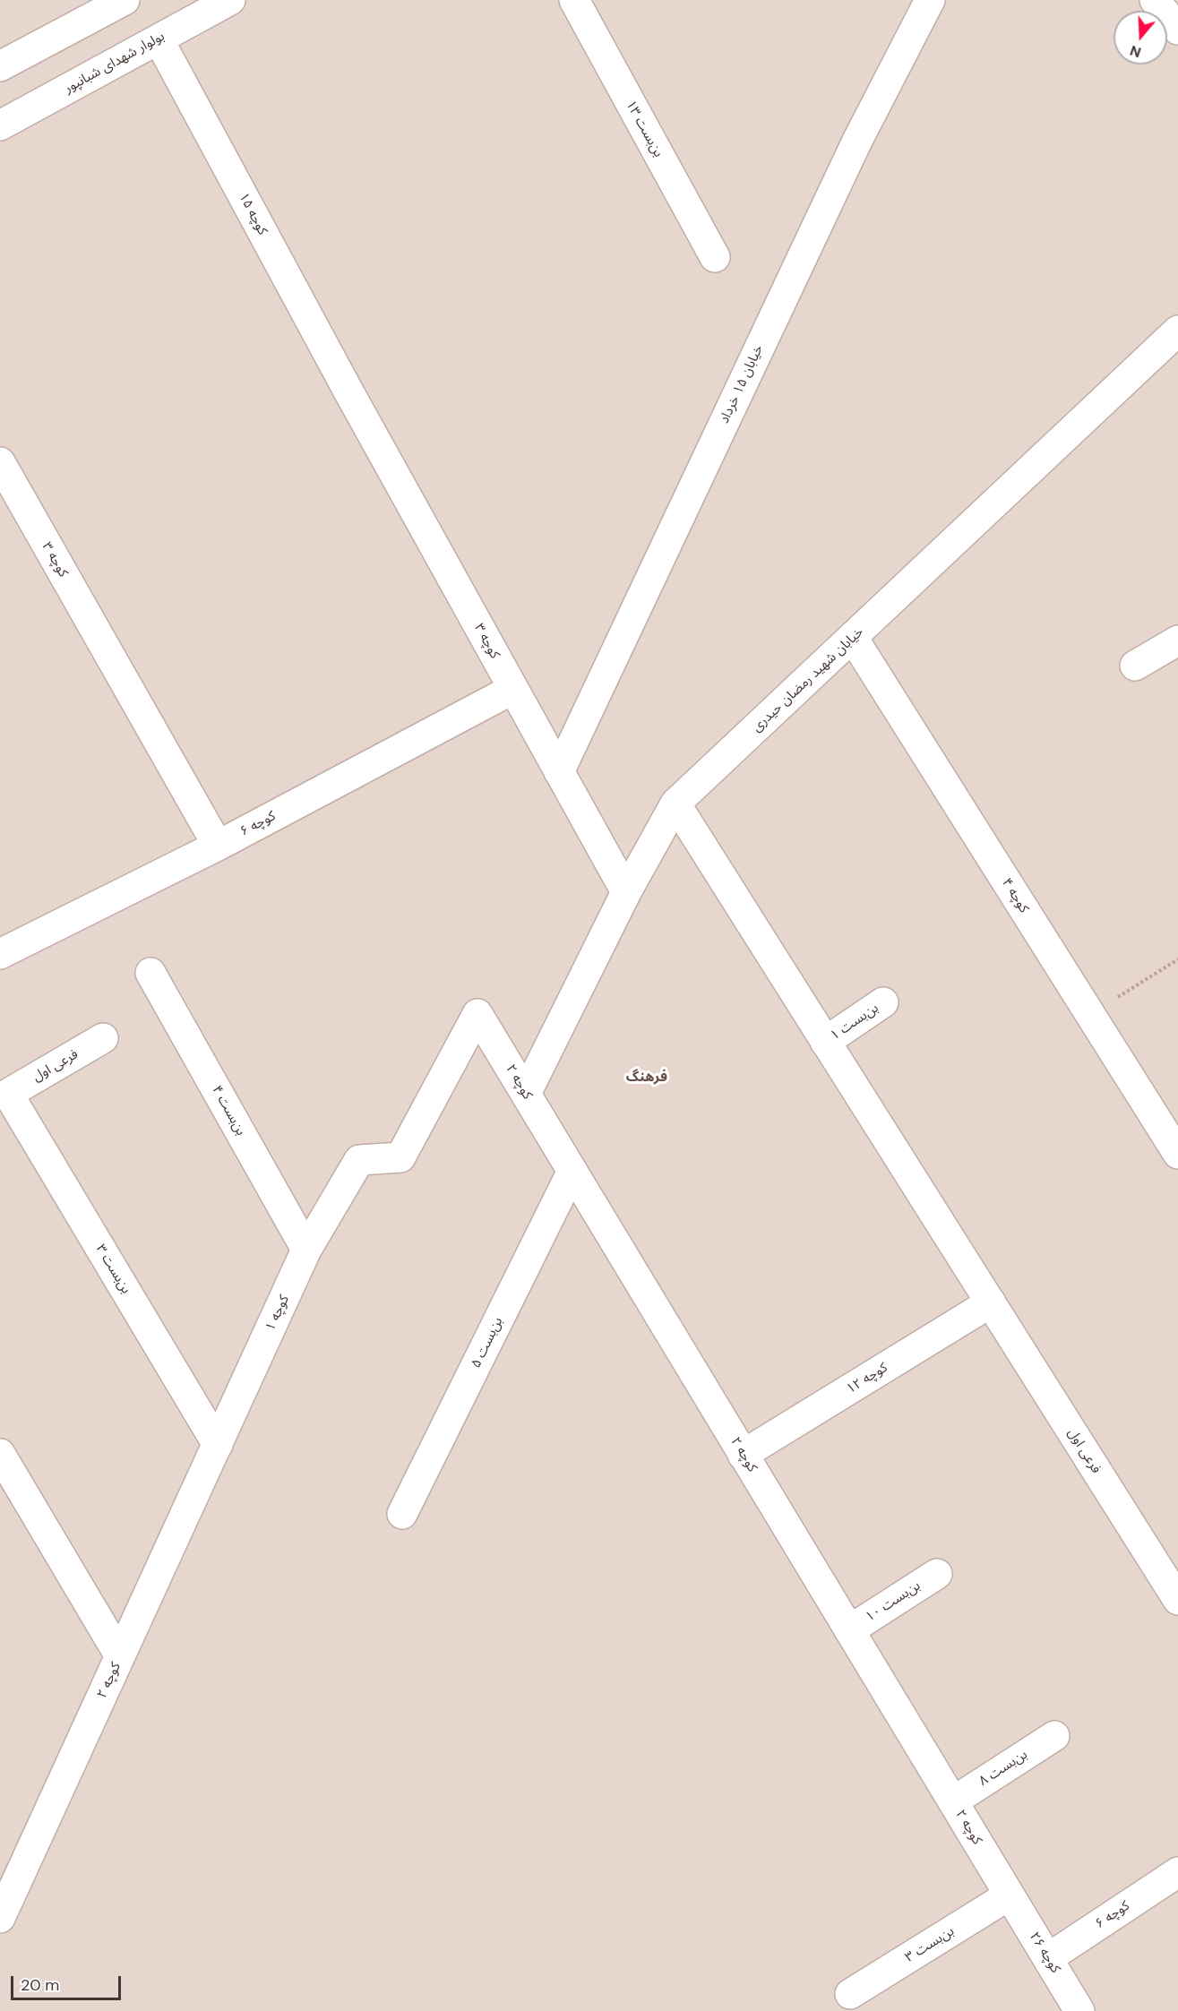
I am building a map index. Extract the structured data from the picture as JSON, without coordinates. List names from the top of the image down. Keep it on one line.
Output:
{"streets":{"street":["بولوار شهدای شبانپور","بن‌بست ۱۳","کوچه ۱۵","خیابان ۱۵ خرداد","کوچه ۳","خیابان شهید رمضان حیدری","کوچه ۶","کوچه ۴","بن‌بست ۱","فرعی اول","کوچه ۲","بن‌بست ۴","بن‌بست ۳","کوچه ۱","بن‌بست ۵","کوچه ۱۲","بن‌بست ۱۰","بن‌بست ۸","کوچه ۲۶"]},"crossings":[["بولوار شهدای شبانپور","کوچه ۱۵"],["کوچه ۱۵","کوچه ۳"],["خیابان ۱۵ خرداد","کوچه ۳"],["کوچه ۳","خیابان شهید رمضان حیدری"],["کوچه ۳","کوچه ۶"],["خیابان شهید رمضان حیدری","کوچه ۴"],["خیابان شهید رمضان حیدری","کوچه ۲"],["کوچه ۶","کوچه ۲۶"],["فرعی اول","بن‌بست ۳"],["فرعی اول","کوچه ۱۲"],["کوچه ۲","بن‌بست ۳"],["کوچه ۲","کوچه ۱"],["کوچه ۲","بن‌بست ۵"],["کوچه ۲","کوچه ۱۲"],["کوچه ۲","بن‌بست ۱۰"],["کوچه ۲","بن‌بست ۸"],["کوچه ۲","کوچه ۲۶"],["بن‌بست ۴","کوچه ۱"],["بن‌بست ۳","کوچه ۱"],["بن‌بست ۳","کوچه ۲۶"]],"districts":["فرهنگ"],"scale_bar":"20 m","north":"bottom"}
